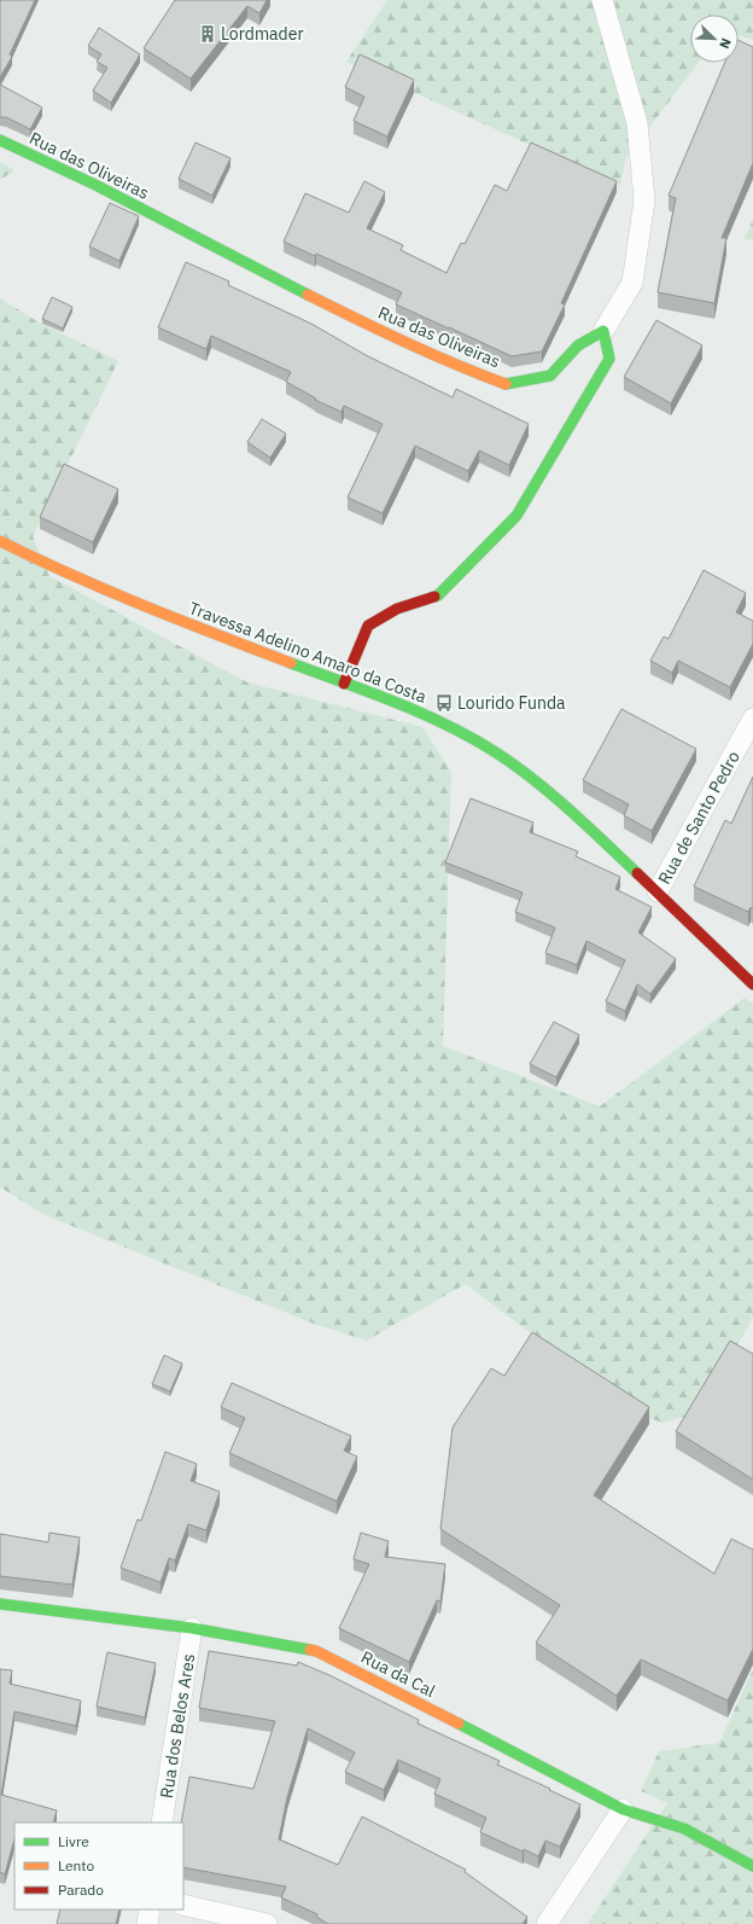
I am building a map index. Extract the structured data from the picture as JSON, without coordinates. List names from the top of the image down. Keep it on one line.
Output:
{"streets":{"street":["Rua das Oliveiras","Travessa Adelino Amaro da Costa","Rua de Santo Pedro","Rua da Cal","Rua dos Belos Ares"]},"crossings":[["Travessa Adelino Amaro da Costa","Rua de Santo Pedro"],["Rua da Cal","Rua dos Belos Ares"]],"places":{"building":["Lordmader"],"bus stop":["Lourido Funda"]},"legend":["Livre","Lento","Parado"],"north":"bottom right"}
